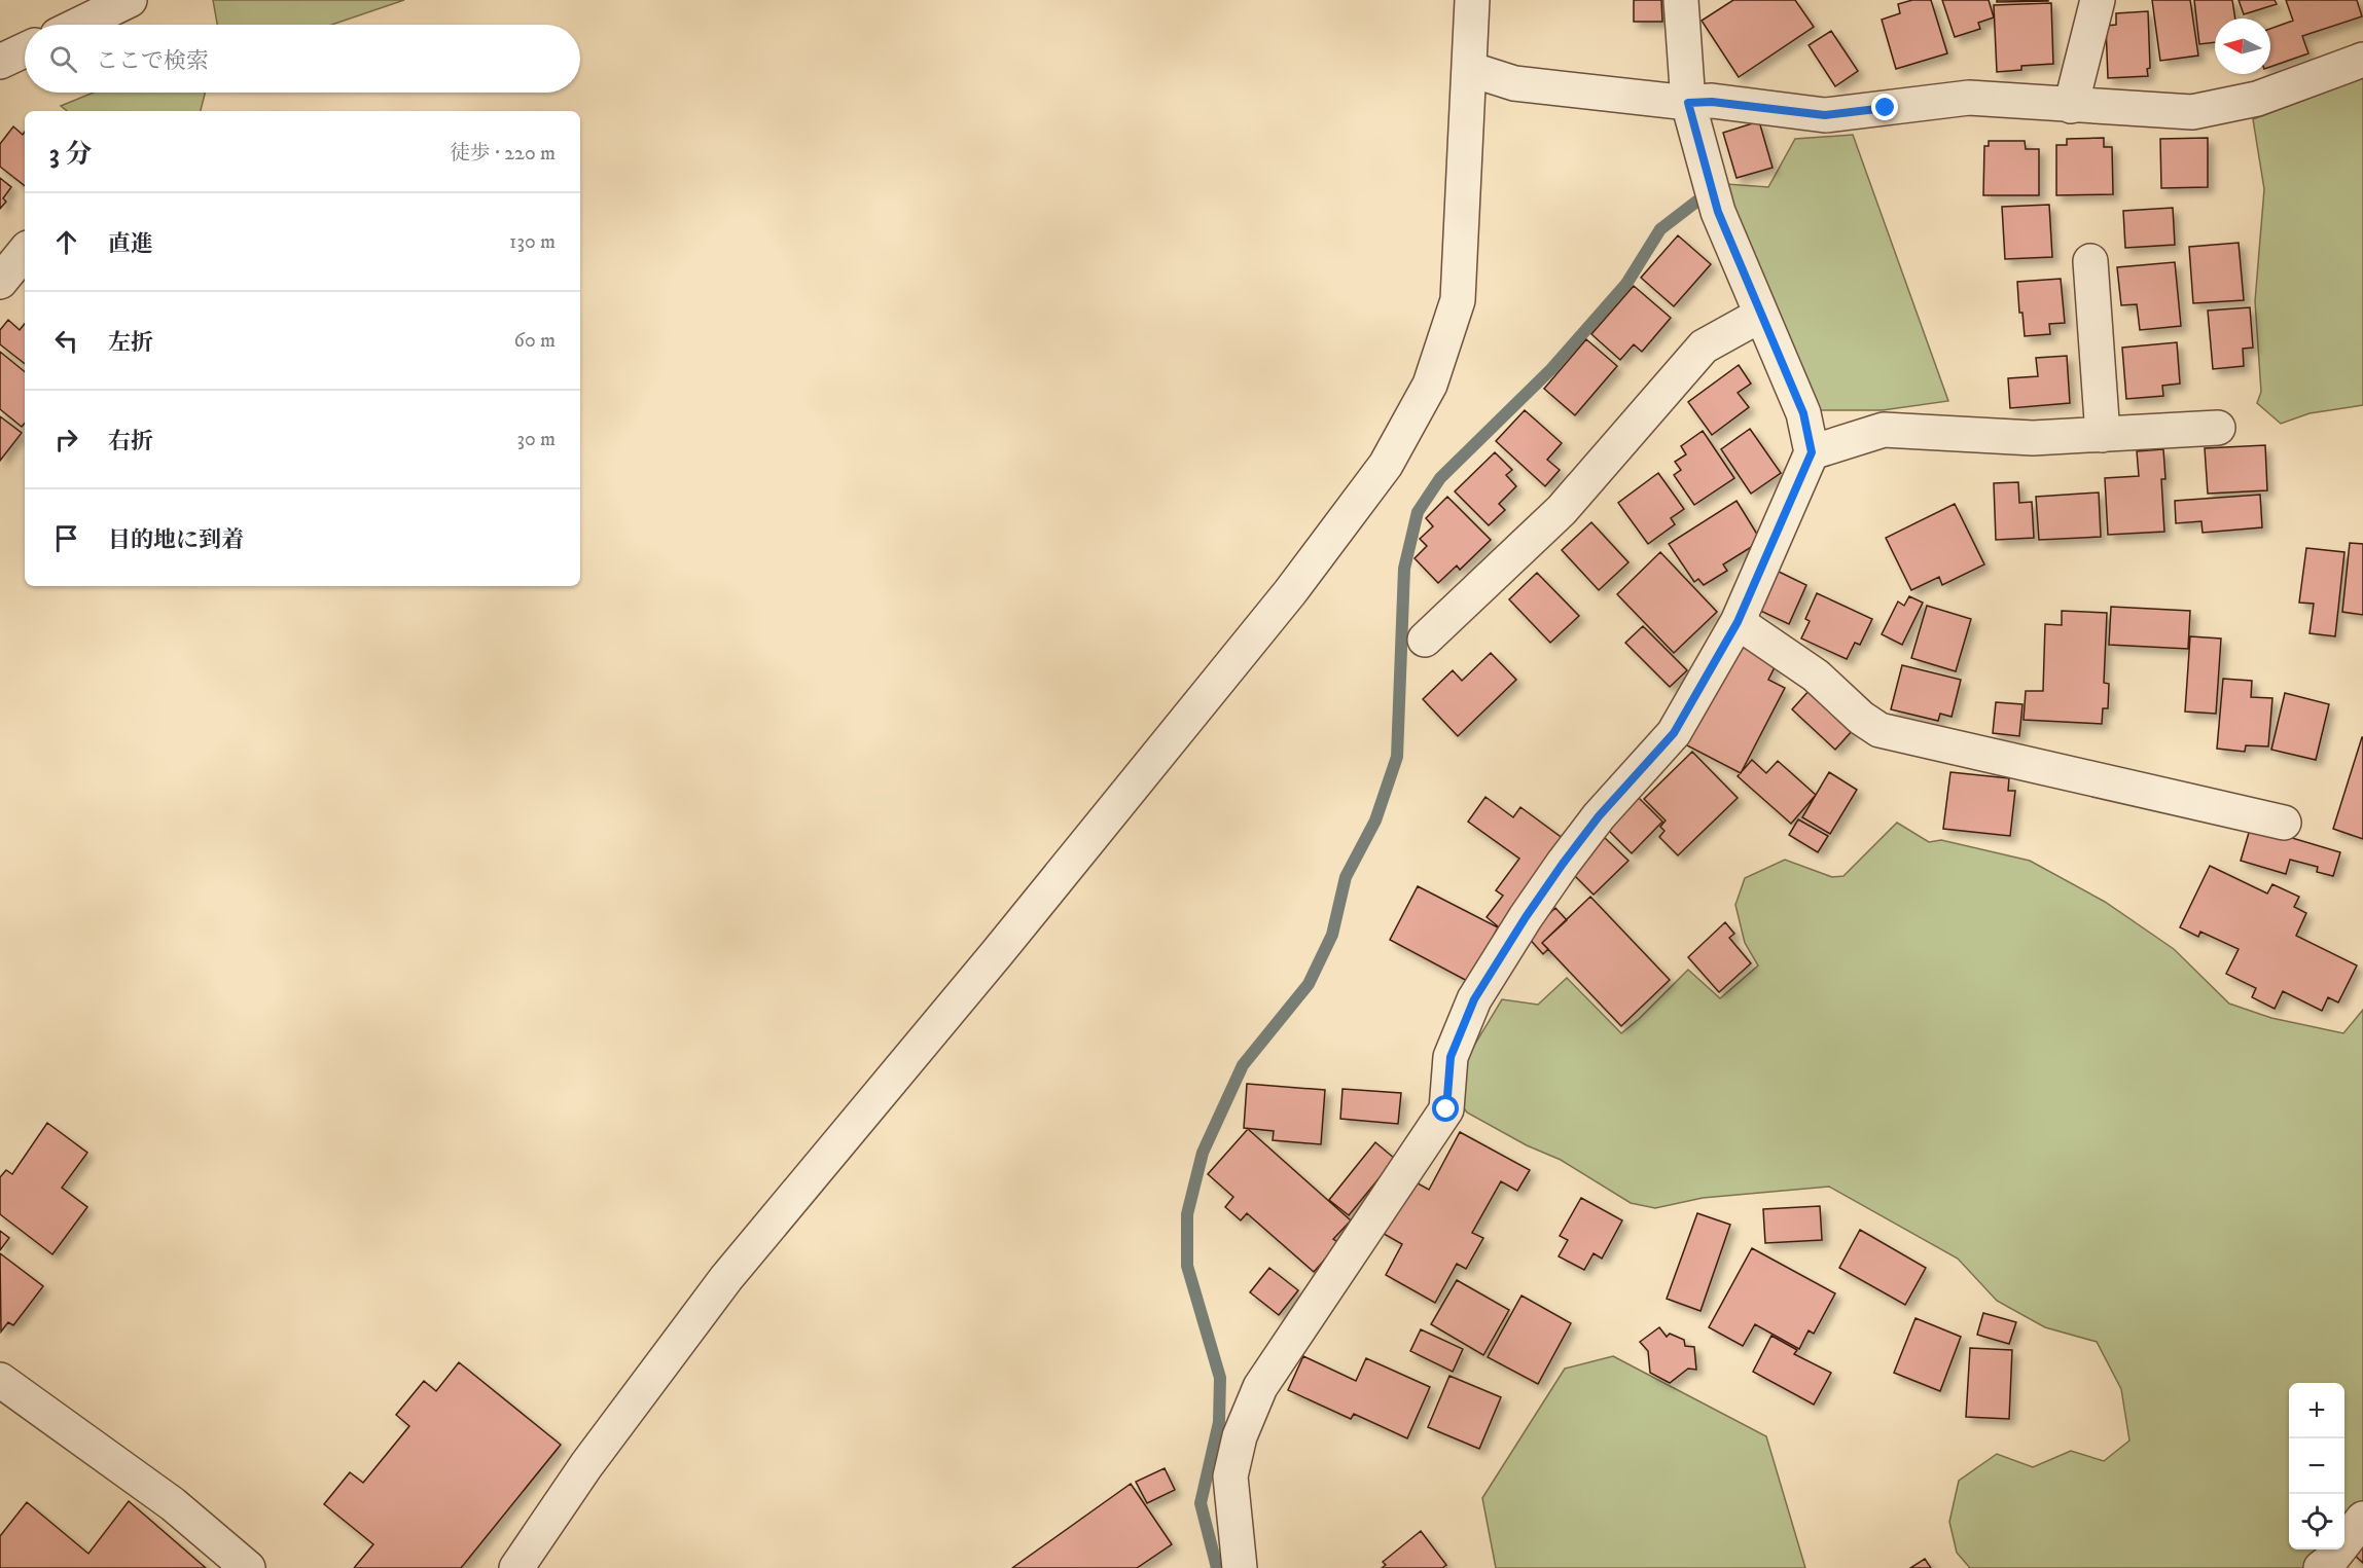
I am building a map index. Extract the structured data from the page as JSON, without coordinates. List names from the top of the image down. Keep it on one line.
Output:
{"north":"left","page":{"search":"ここで検索","heading":["3 分","徒歩 · 220 m"],"list":[["直進","130 m"],["左折","60 m"],["右折","30 m"],"目的地に到着"],"map_buttons":["+","−"]}}
